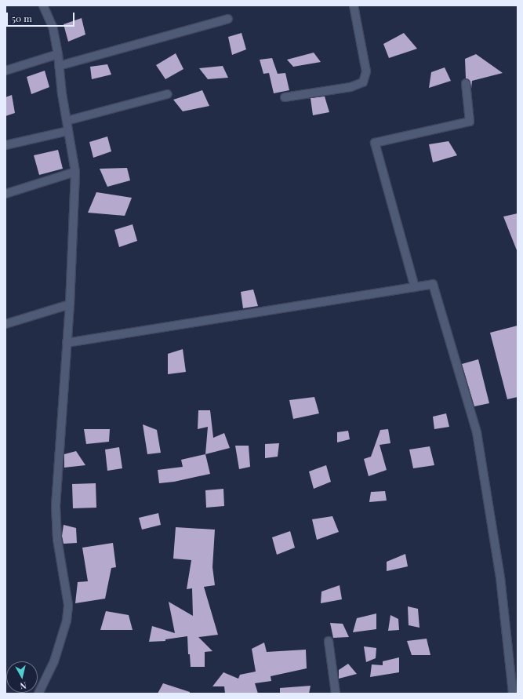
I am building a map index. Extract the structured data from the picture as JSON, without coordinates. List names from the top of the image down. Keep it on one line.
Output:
{"scale_bar":"50 m","north":"bottom"}
